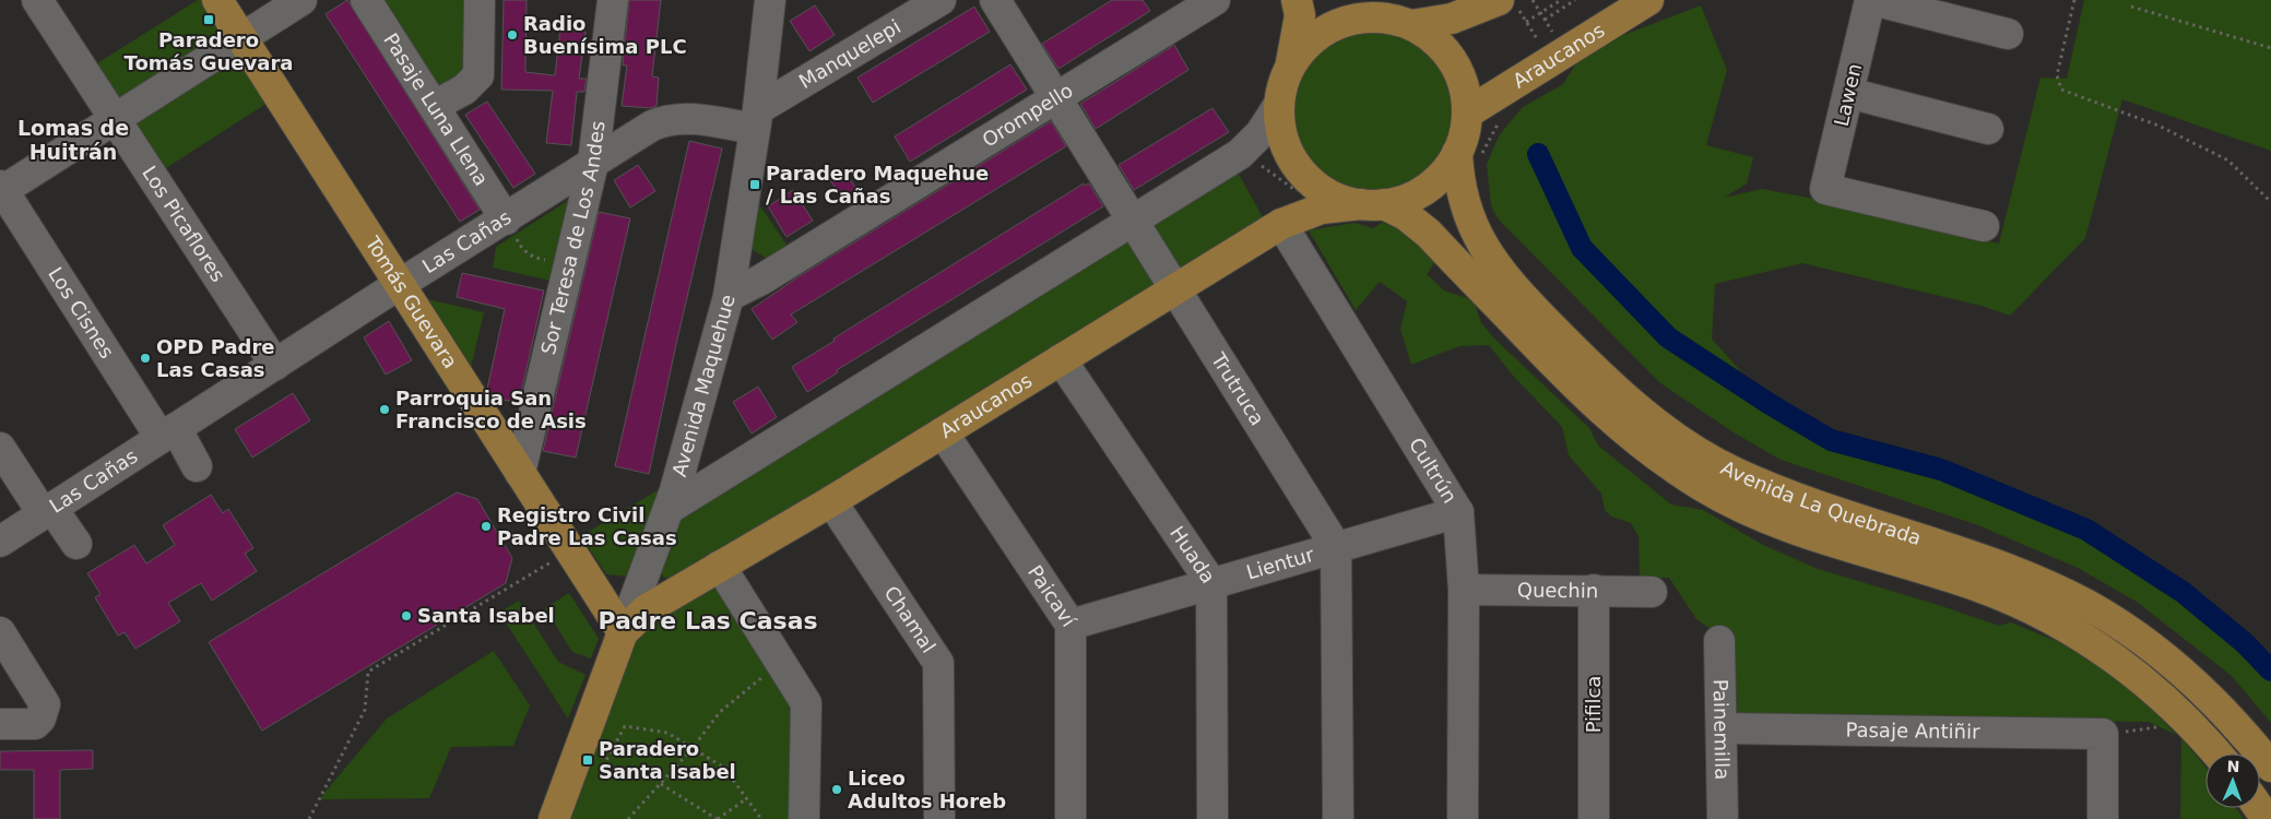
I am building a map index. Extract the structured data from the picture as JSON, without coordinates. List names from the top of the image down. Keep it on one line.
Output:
{"streets":{"main road":["Araucanos","Tomás Guevara","Avenida Maquehue","Avenida La Quebrada"],"street":["Manquelepi","Lawen","Pasaje Luna Llena","Orompello","Los Picaflores","Sor Teresa de Los Andes","Las Cañas","Los Cisnes","Trutruca","Cultrún","Huada","Lientur","Quechin","Paicaví","Chamal","Pifilca","Painemilla","Pasaje Antiñir"]},"crossings":[["Manquelepi","Las Cañas"],["Manquelepi","Avenida Maquehue"],["Araucanos","Tomás Guevara"],["Araucanos","Avenida Maquehue"],["Araucanos","Trutruca"],["Araucanos","Cultrún"],["Araucanos","Avenida La Quebrada"],["Araucanos","Huada"],["Araucanos","Paicaví"],["Araucanos","Chamal"],["Pasaje Luna Llena","Las Cañas"],["Orompello","Avenida Maquehue"],["Orompello","Trutruca"],["Los Picaflores","Las Cañas"],["Sor Teresa de Los Andes","Las Cañas"],["Sor Teresa de Los Andes","Tomás Guevara"],["Las Cañas","Tomás Guevara"],["Las Cañas","Los Cisnes"],["Las Cañas","Avenida Maquehue"],["Tomás Guevara","Avenida Maquehue"],["Trutruca","Lientur"],["Cultrún","Lientur"],["Cultrún","Quechin"],["Huada","Lientur"],["Lientur","Paicaví"],["Quechin","Pifilca"],["Painemilla","Pasaje Antiñir"]],"districts":["Lomas de Huitrán","Padre Las Casas"],"places":{"transit":["Paradero Tomás Guevara","Paradero Maquehue / Las Cañas","Paradero Santa Isabel"],"other":["Radio Buenísima PLC","OPD Padre Las Casas","Parroquia San Francisco de Asis","Registro Civil Padre Las Casas","Santa Isabel","Liceo Adultos Horeb"]},"north":"top"}
